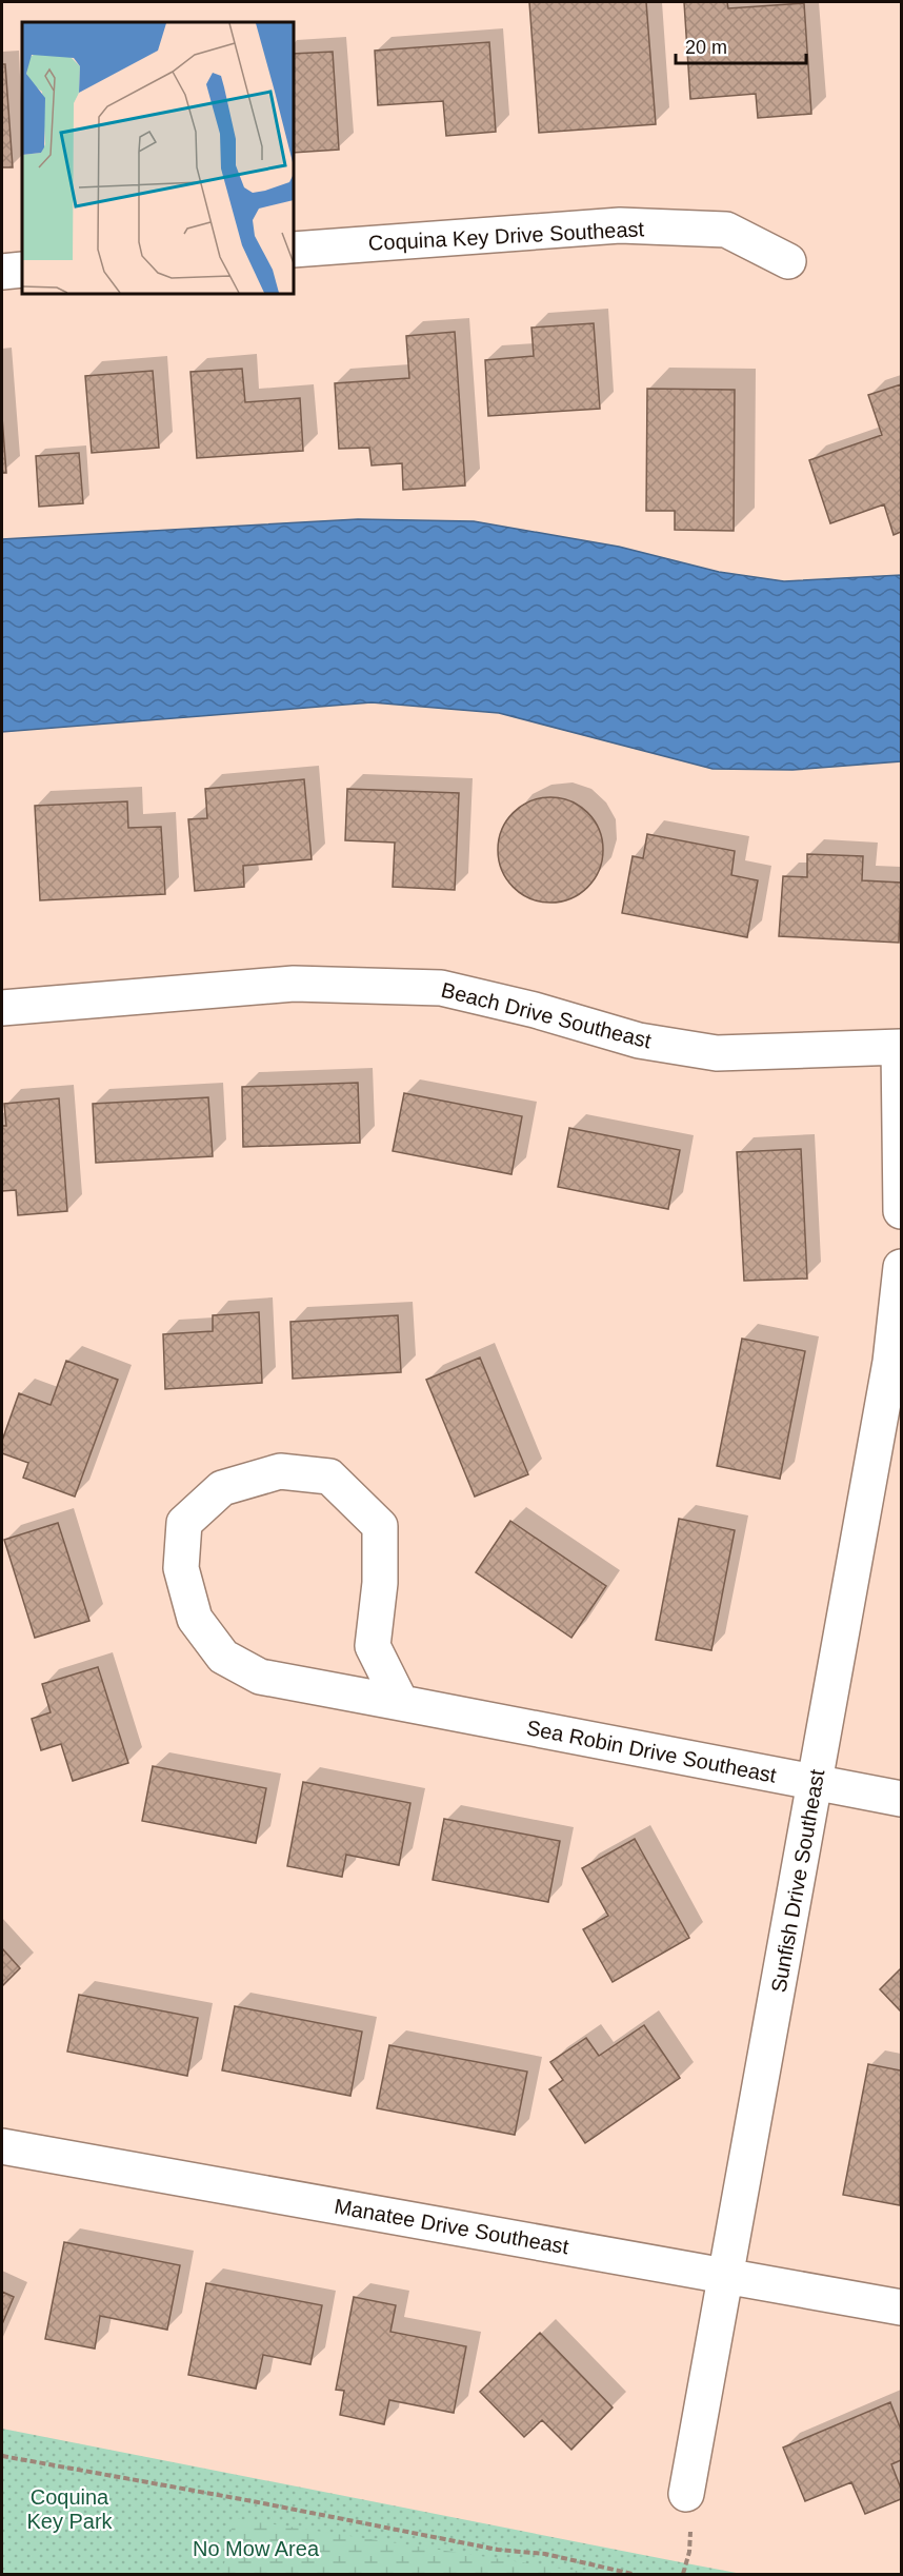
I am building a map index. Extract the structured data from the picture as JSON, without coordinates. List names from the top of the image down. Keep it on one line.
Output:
{"streets":{"street":["Coquina Key Drive Southeast","Beach Drive Southeast","Sea Robin Drive Southeast","Sunfish Drive Southeast","Manatee Drive Southeast"]},"crossings":[["Sea Robin Drive Southeast","Sunfish Drive Southeast"],["Sunfish Drive Southeast","Manatee Drive Southeast"]],"parks":["Coquina Key Park","No Mow Area"],"scale_bar":"20 m"}
